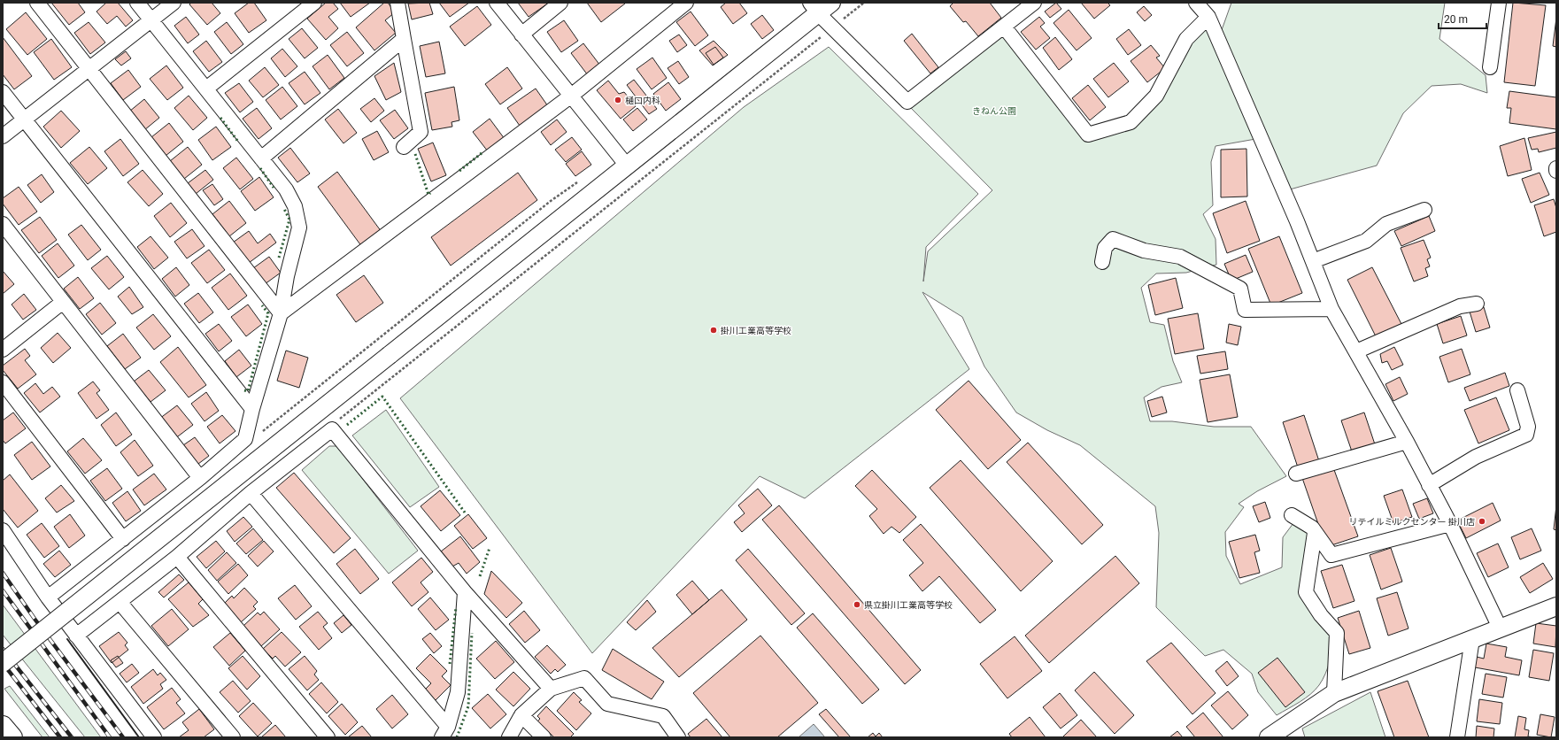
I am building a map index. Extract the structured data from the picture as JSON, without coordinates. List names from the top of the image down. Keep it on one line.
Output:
{"parks":["きねん公園"],"places":["樋口内科","掛川工業高等学校","リテイルミルクセンター 掛川店","県立掛川工業高等学校"],"scale_bar":"20 m"}
